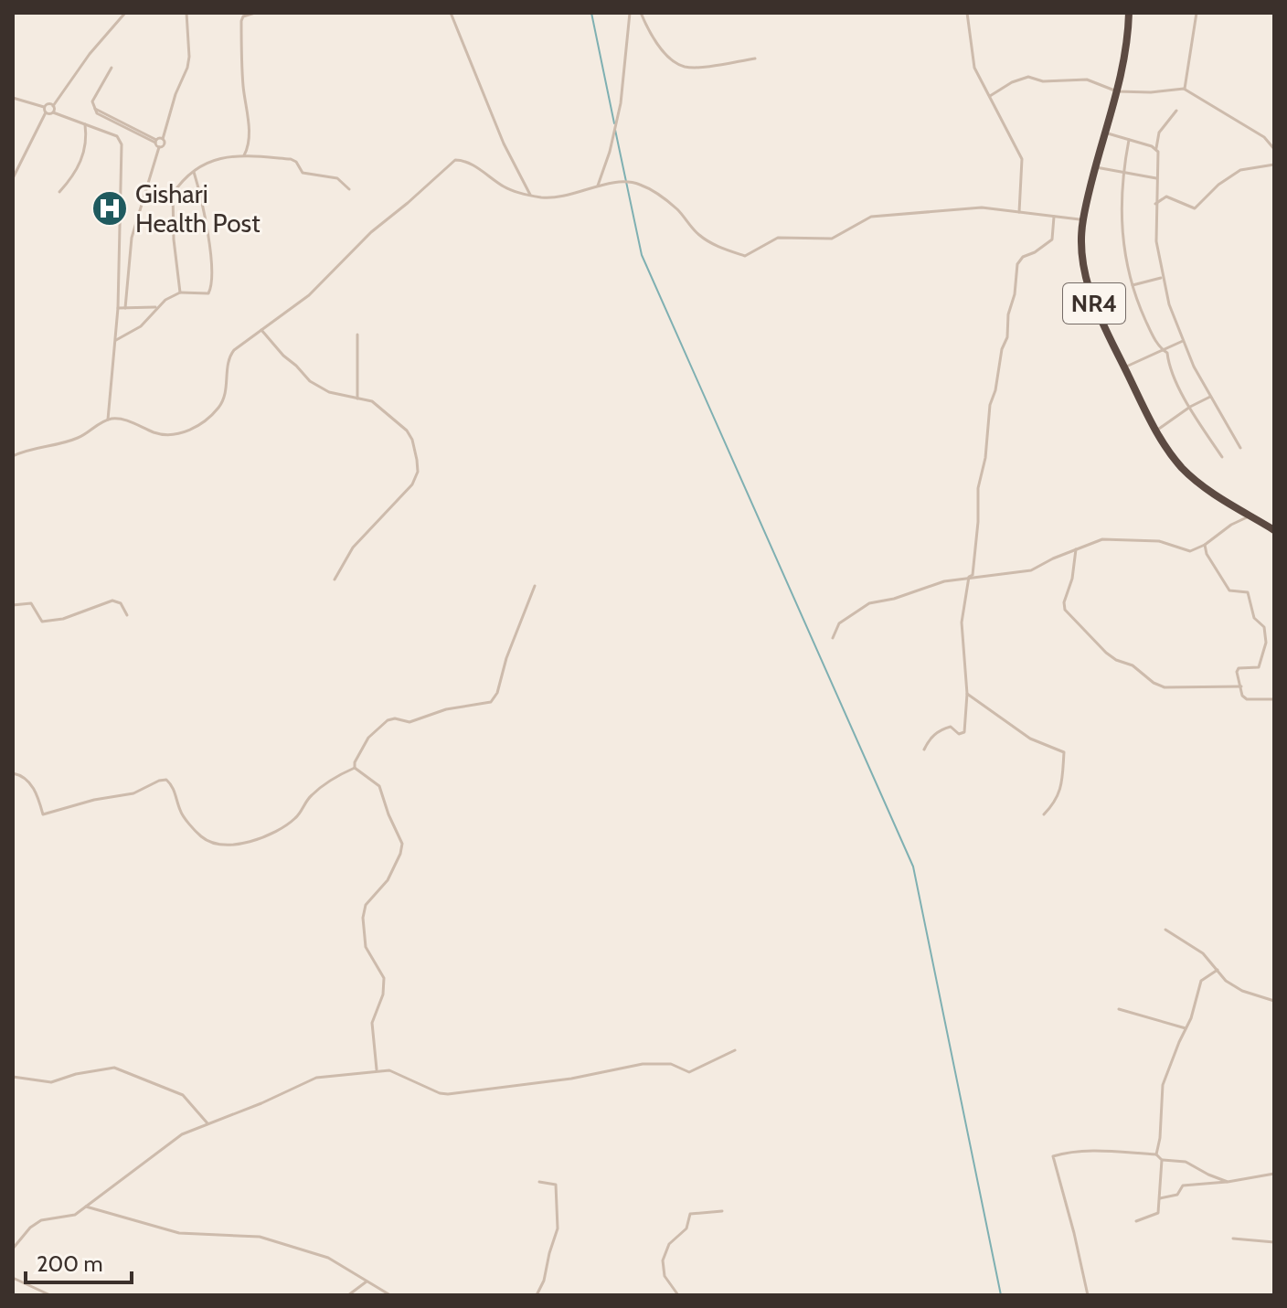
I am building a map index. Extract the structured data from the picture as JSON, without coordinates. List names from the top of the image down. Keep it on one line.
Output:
{"streets":{"highway":["NR4"]},"places":{"hospital":["Gishari Health Post"]},"scale_bar":"200 m"}
